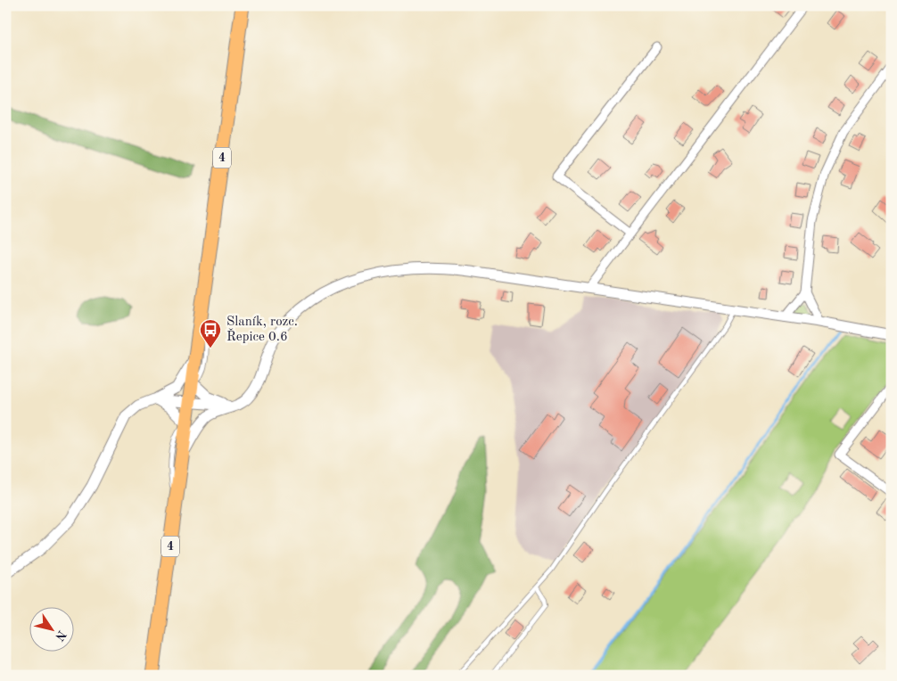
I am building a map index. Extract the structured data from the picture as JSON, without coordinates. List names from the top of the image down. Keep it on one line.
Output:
{"streets":{"main road":["4"]},"places":{"bus stop":["Slaník, rozc. Řepice 0.6"]},"north":"bottom right"}
